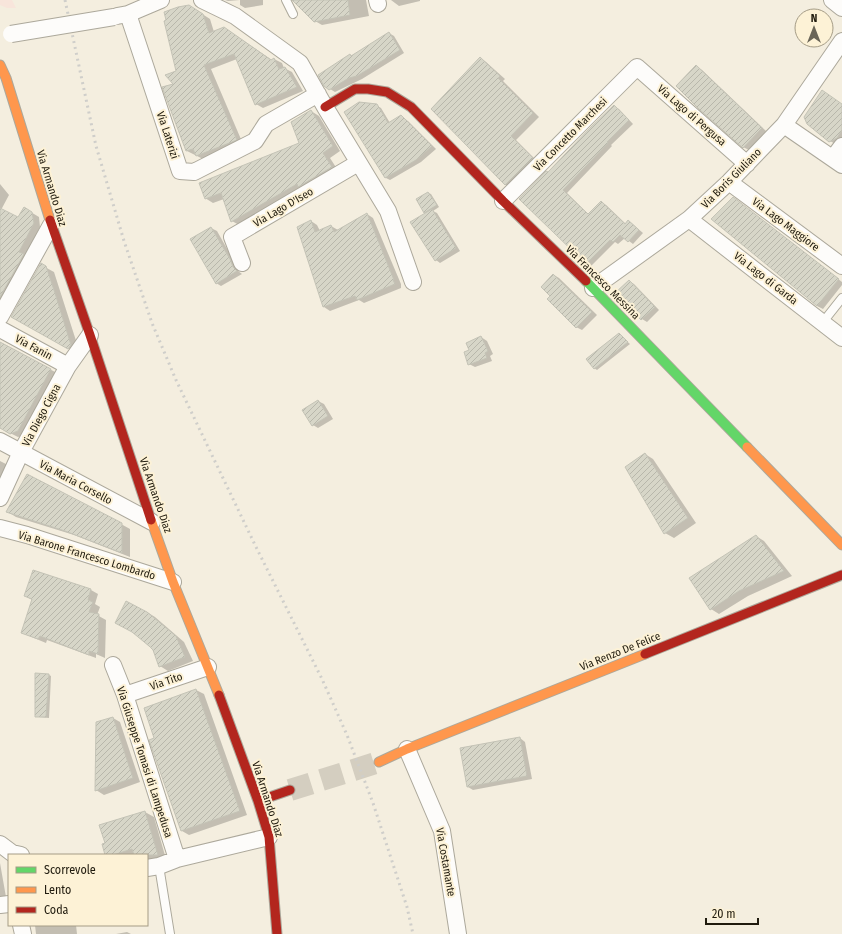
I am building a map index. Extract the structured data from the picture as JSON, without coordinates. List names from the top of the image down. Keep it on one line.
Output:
{"streets":{"street":["Via Lago di Pergusa","Via Concetto Marchesi","Via Laterizi","Via Boris Giuliano","Via Armando Diaz","Via Lago D'Iseo","Via Lago Maggiore","Via Lago di Garda","Via Francesco Messina","Via Fanin","Via Diego Cigna","Via Maria Corsello","Via Barone Francesco Lombardo","Via Renzo De Felice","Via Tito","Via Giuseppe Tomasi di Lampedusa","Via Costamante"]},"crossings":[["Via Lago di Pergusa","Via Concetto Marchesi"],["Via Lago di Pergusa","Via Boris Giuliano"],["Via Concetto Marchesi","Via Francesco Messina"],["Via Laterizi","Via Francesco Messina"],["Via Boris Giuliano","Via Lago Maggiore"],["Via Boris Giuliano","Via Lago di Garda"],["Via Boris Giuliano","Via Francesco Messina"],["Via Armando Diaz","Via Diego Cigna"],["Via Armando Diaz","Via Maria Corsello"],["Via Armando Diaz","Via Barone Francesco Lombardo"],["Via Armando Diaz","Via Tito"],["Via Fanin","Via Diego Cigna"],["Via Diego Cigna","Via Maria Corsello"],["Via Renzo De Felice","Via Costamante"],["Via Tito","Via Giuseppe Tomasi di Lampedusa"]],"legend":["Scorrevole","Lento","Coda"],"scale_bar":"20 m","north":"top"}
